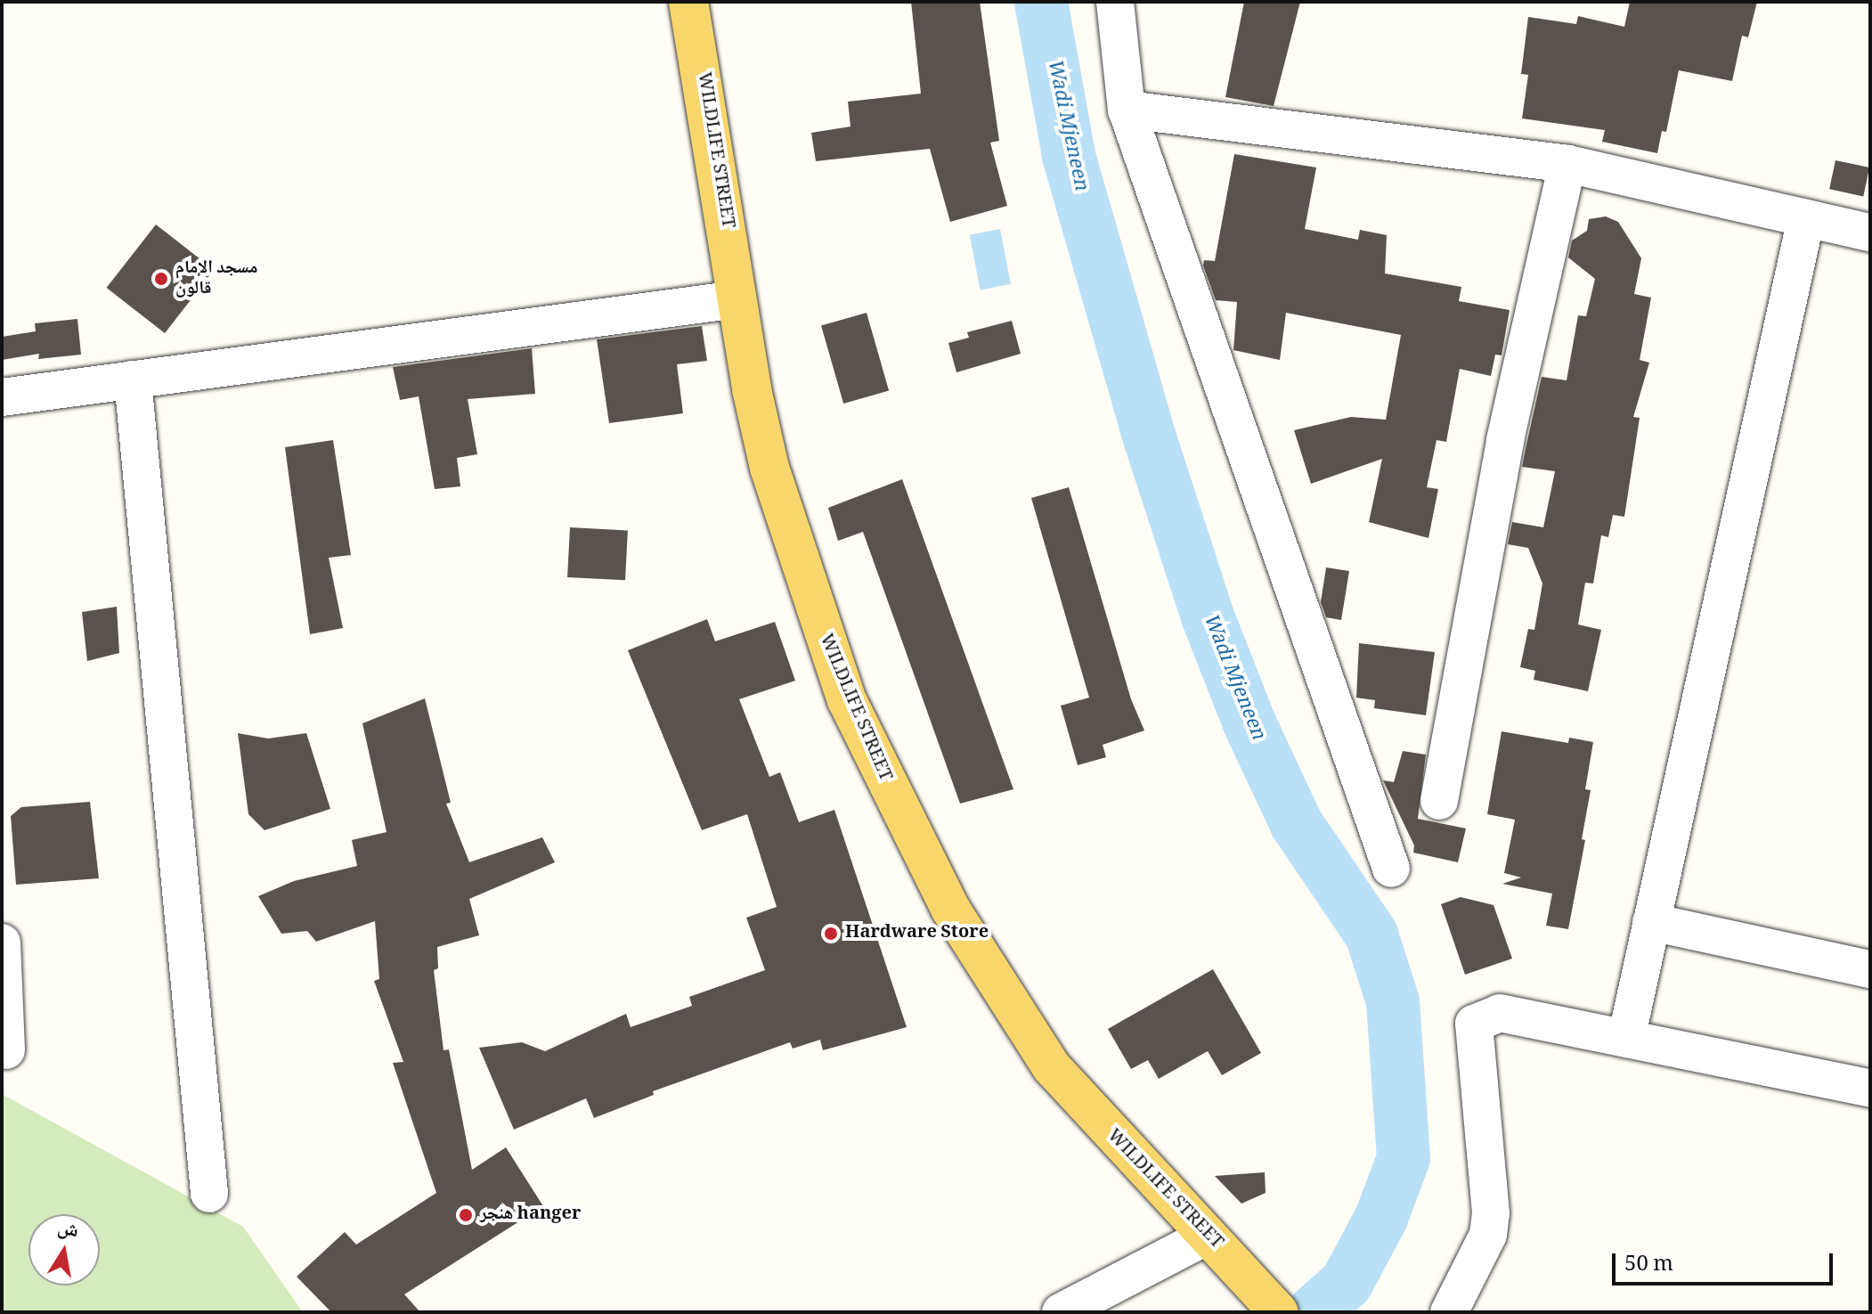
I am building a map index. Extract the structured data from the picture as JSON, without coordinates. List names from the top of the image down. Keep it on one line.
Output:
{"streets":{"main road":["WILDLIFE STREET"]},"water":["Wadi Mjeneen"],"places":["مسجد الإمام قالون","Hardware Store","هنجر hanger"],"scale_bar":"50 m","north":"top"}
